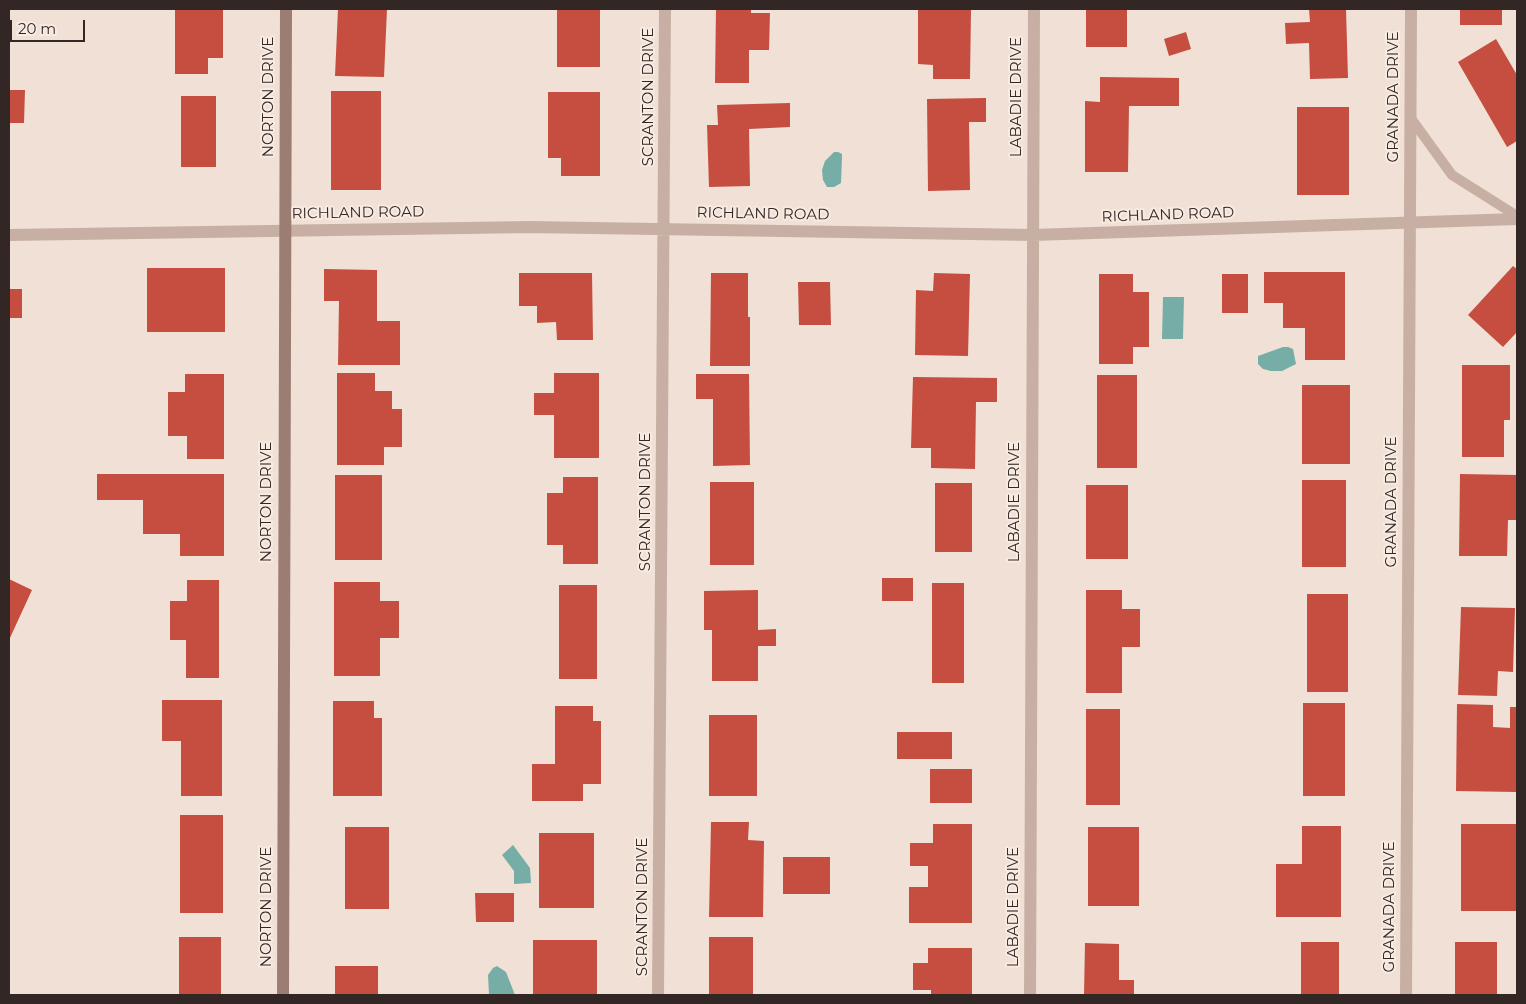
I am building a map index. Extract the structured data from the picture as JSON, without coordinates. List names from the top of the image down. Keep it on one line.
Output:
{"streets":{"street":["NORTON DRIVE","SCRANTON DRIVE","LABADIE DRIVE","GRANADA DRIVE","RICHLAND ROAD"]},"crossings":[["NORTON DRIVE","RICHLAND ROAD"],["SCRANTON DRIVE","RICHLAND ROAD"],["LABADIE DRIVE","RICHLAND ROAD"],["GRANADA DRIVE","RICHLAND ROAD"]],"scale_bar":"20 m"}
